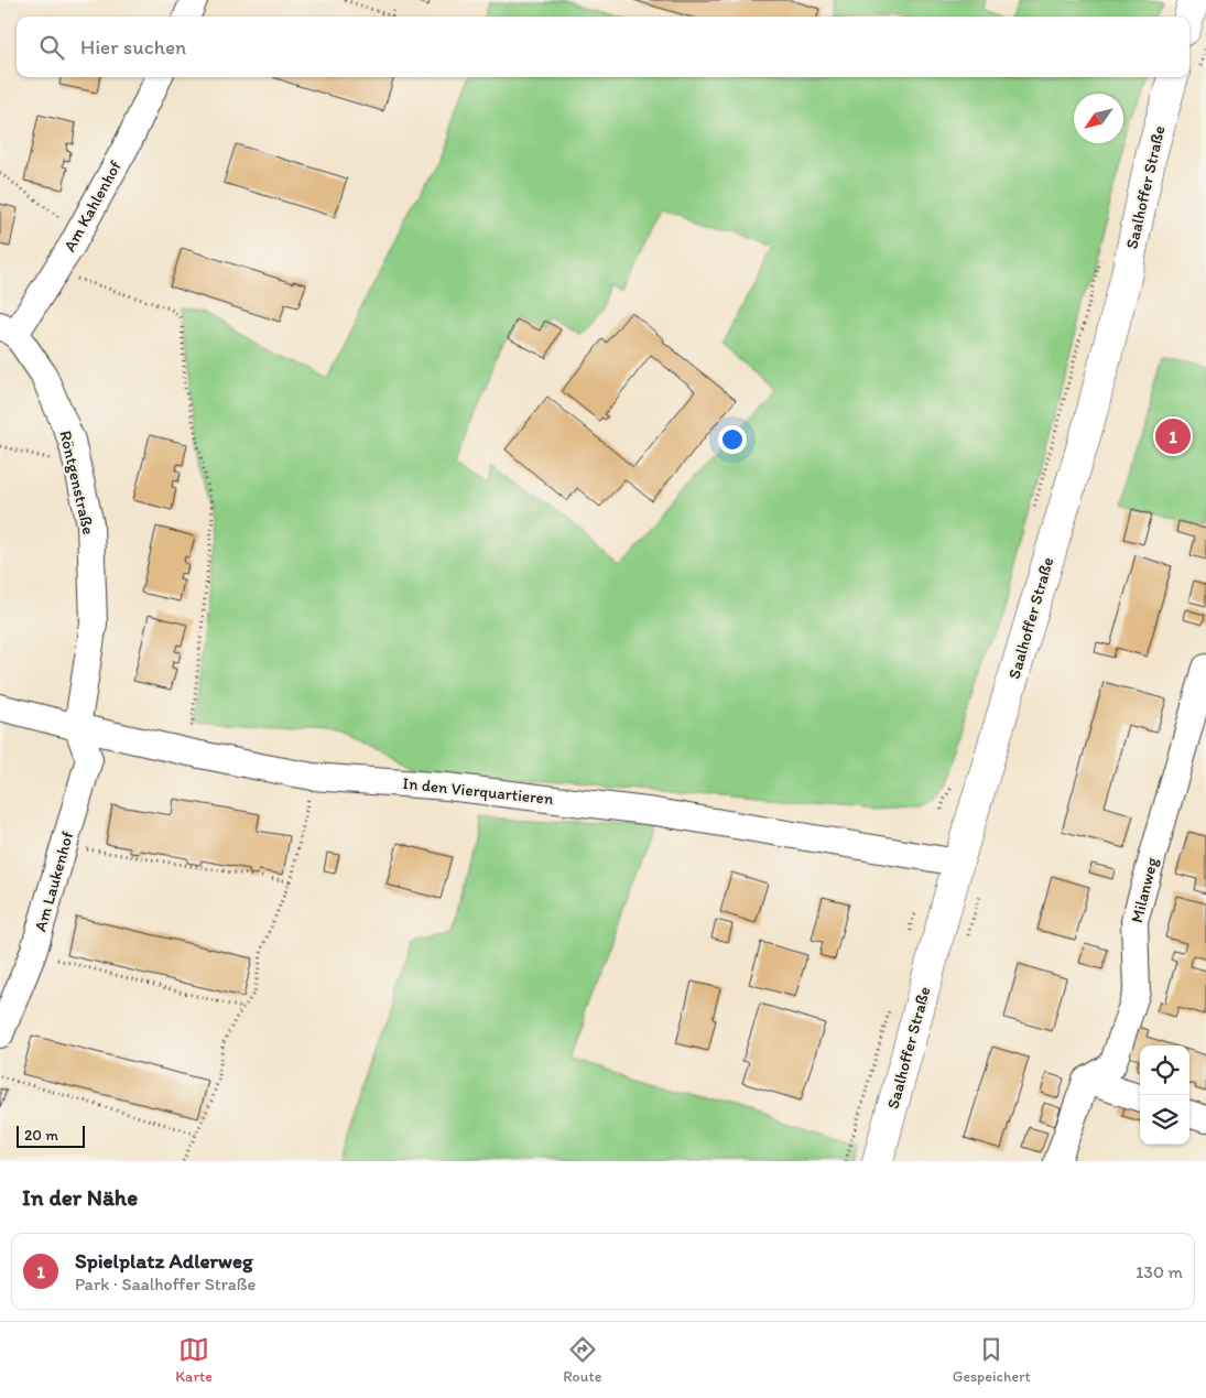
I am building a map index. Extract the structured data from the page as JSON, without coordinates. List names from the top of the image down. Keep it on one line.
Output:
{"streets":{"main road":["Saalhoffer Straße"],"street":["Am Kahlenhof","Röntgenstraße","In den Vierquartieren","Am Laukenhof","Milanweg"]},"crossings":[["Saalhoffer Straße","In den Vierquartieren"],["Am Kahlenhof","Röntgenstraße"],["Röntgenstraße","In den Vierquartieren"],["Röntgenstraße","Am Laukenhof"],["In den Vierquartieren","Am Laukenhof"]],"scale_bar":"20 m","north":"bottom left","page":{"search":"Hier suchen","pins":"1","scale":"20 m","heading":"In der Nähe","list":[{"mark":"1","name":"Spielplatz Adlerweg","note":"Park · Saalhoffer Straße","value":"130 m"}],"nav":["Karte","Route","Gespeichert"]}}
